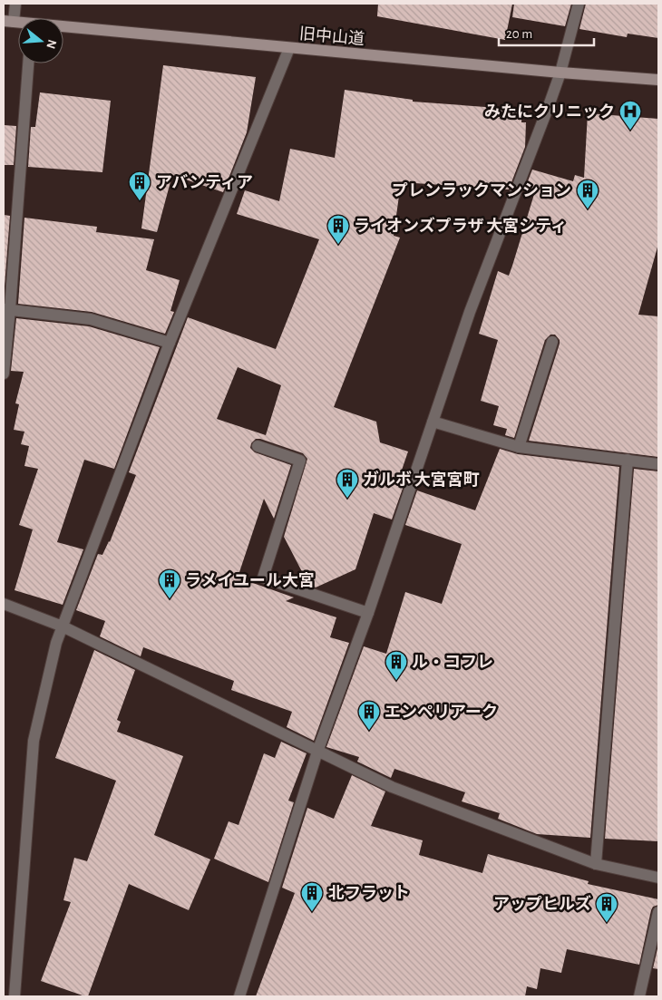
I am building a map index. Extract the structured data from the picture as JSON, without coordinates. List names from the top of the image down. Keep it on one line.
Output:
{"streets":{"main road":["旧中山道"]},"places":{"hospital":["みたにクリニック"],"building":["アバンティア","プレンラックマンション","ライオンズプラザ 大宮シティ","ガルボ 大宮宮町","ラメイユール大宮","ル・コフレ","エンペリアーク","北フラット","アップヒルズ"]},"scale_bar":"20 m","north":"right"}
